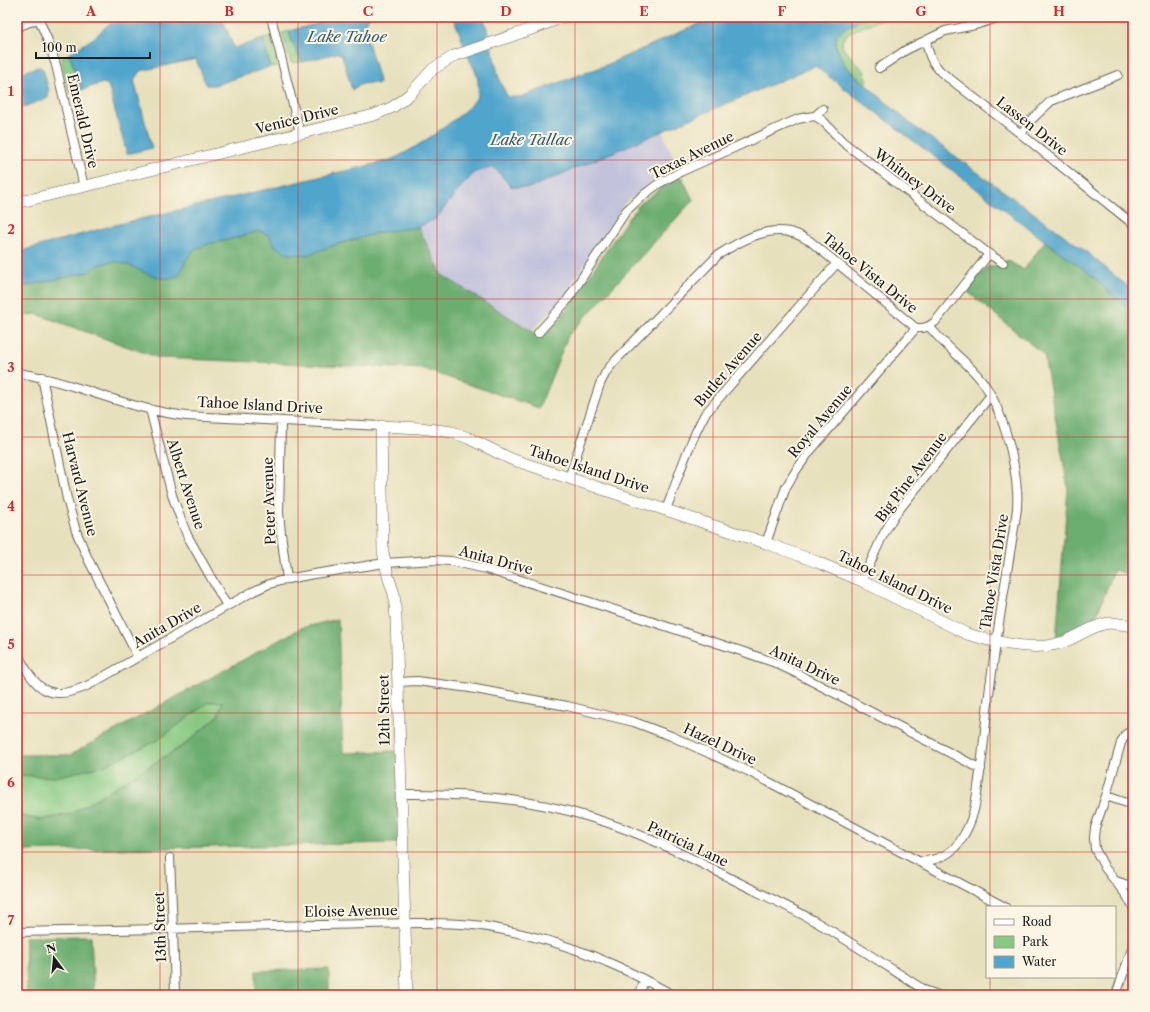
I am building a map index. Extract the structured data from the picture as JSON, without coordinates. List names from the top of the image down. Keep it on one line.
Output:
{"streets":{"street":["Venice Drive","Emerald Drive","Lassen Drive","Texas Avenue","Whitney Drive","Tahoe Vista Drive","Butler Avenue","Tahoe Island Drive","Royal Avenue","Big Pine Avenue","Harvard Avenue","Albert Avenue","Peter Avenue","Anita Drive","12th Street","Hazel Drive","Patricia Lane","Eloise Avenue","13th Street"]},"crossings":[["Venice Drive","Emerald Drive"],["Texas Avenue","Whitney Drive"],["Tahoe Vista Drive","Butler Avenue"],["Tahoe Vista Drive","Tahoe Island Drive"],["Tahoe Vista Drive","Royal Avenue"],["Tahoe Vista Drive","Big Pine Avenue"],["Tahoe Vista Drive","Anita Drive"],["Tahoe Vista Drive","Hazel Drive"],["Butler Avenue","Tahoe Island Drive"],["Tahoe Island Drive","Royal Avenue"],["Tahoe Island Drive","Big Pine Avenue"],["Tahoe Island Drive","Harvard Avenue"],["Tahoe Island Drive","Albert Avenue"],["Tahoe Island Drive","Peter Avenue"],["Tahoe Island Drive","12th Street"],["Harvard Avenue","Anita Drive"],["Albert Avenue","Anita Drive"],["Peter Avenue","Anita Drive"],["Anita Drive","12th Street"],["12th Street","Hazel Drive"],["12th Street","Patricia Lane"],["12th Street","Eloise Avenue"],["Eloise Avenue","13th Street"]],"water":["Lake Tahoe","Lake Tallac"],"legend":["Road","Park","Water"],"scale_bar":"100 m","north":"top","grid":{"columns":["A","B","C","D","E","F","G","H"],"rows":["1","2","3","4","5","6","7"]}}
